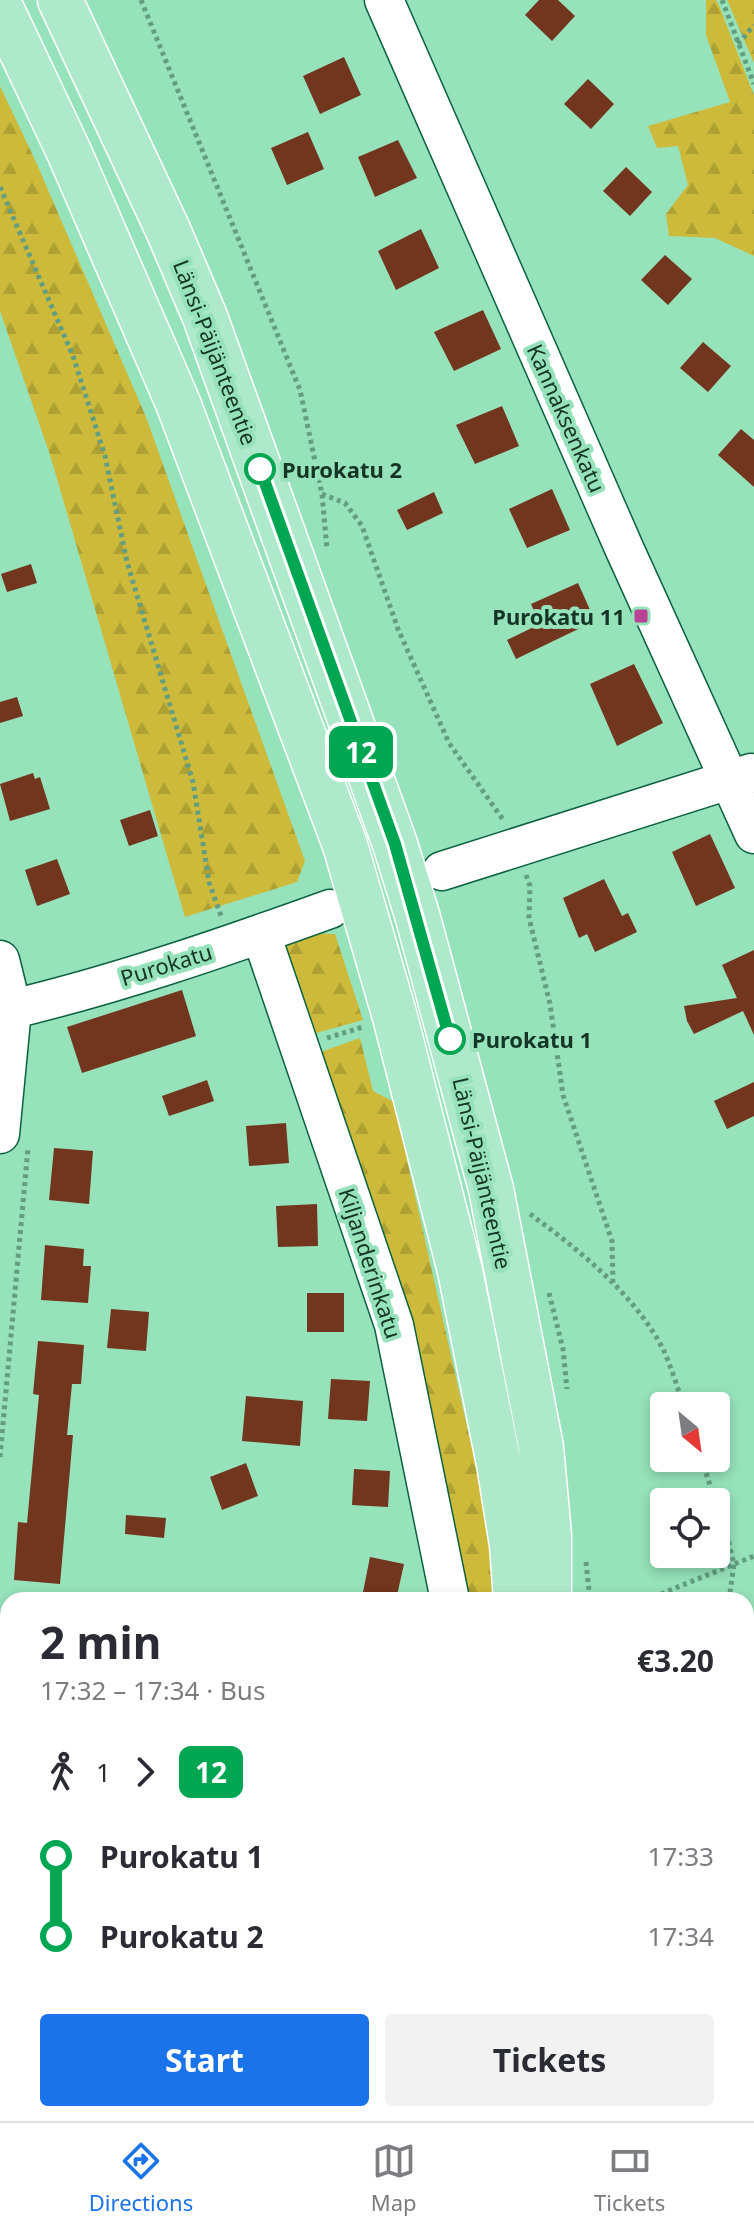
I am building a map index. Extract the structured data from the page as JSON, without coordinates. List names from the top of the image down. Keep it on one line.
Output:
{"streets":{"main road":["Länsi-Päijänteentie"],"street":["Kannaksenkatu","Purokatu","Kiljanderinkatu"]},"crossings":[["Purokatu","Kiljanderinkatu"]],"places":{"other":["Purokatu 2","Purokatu 1"],"transit":["Purokatu 11"]},"lines":["bus line 12"],"north":"bottom right","page":{"on_map":"12","heading":["2 min","17:32 – 17:34 · Bus","€3.20"],"legs":["1","12"],"list":[{"name":"Purokatu 1","value":"17:33"},{"name":"Purokatu 2","value":"17:34"}],"buttons":["Start","Tickets"],"tabs":["Directions","Map","Tickets"]}}
